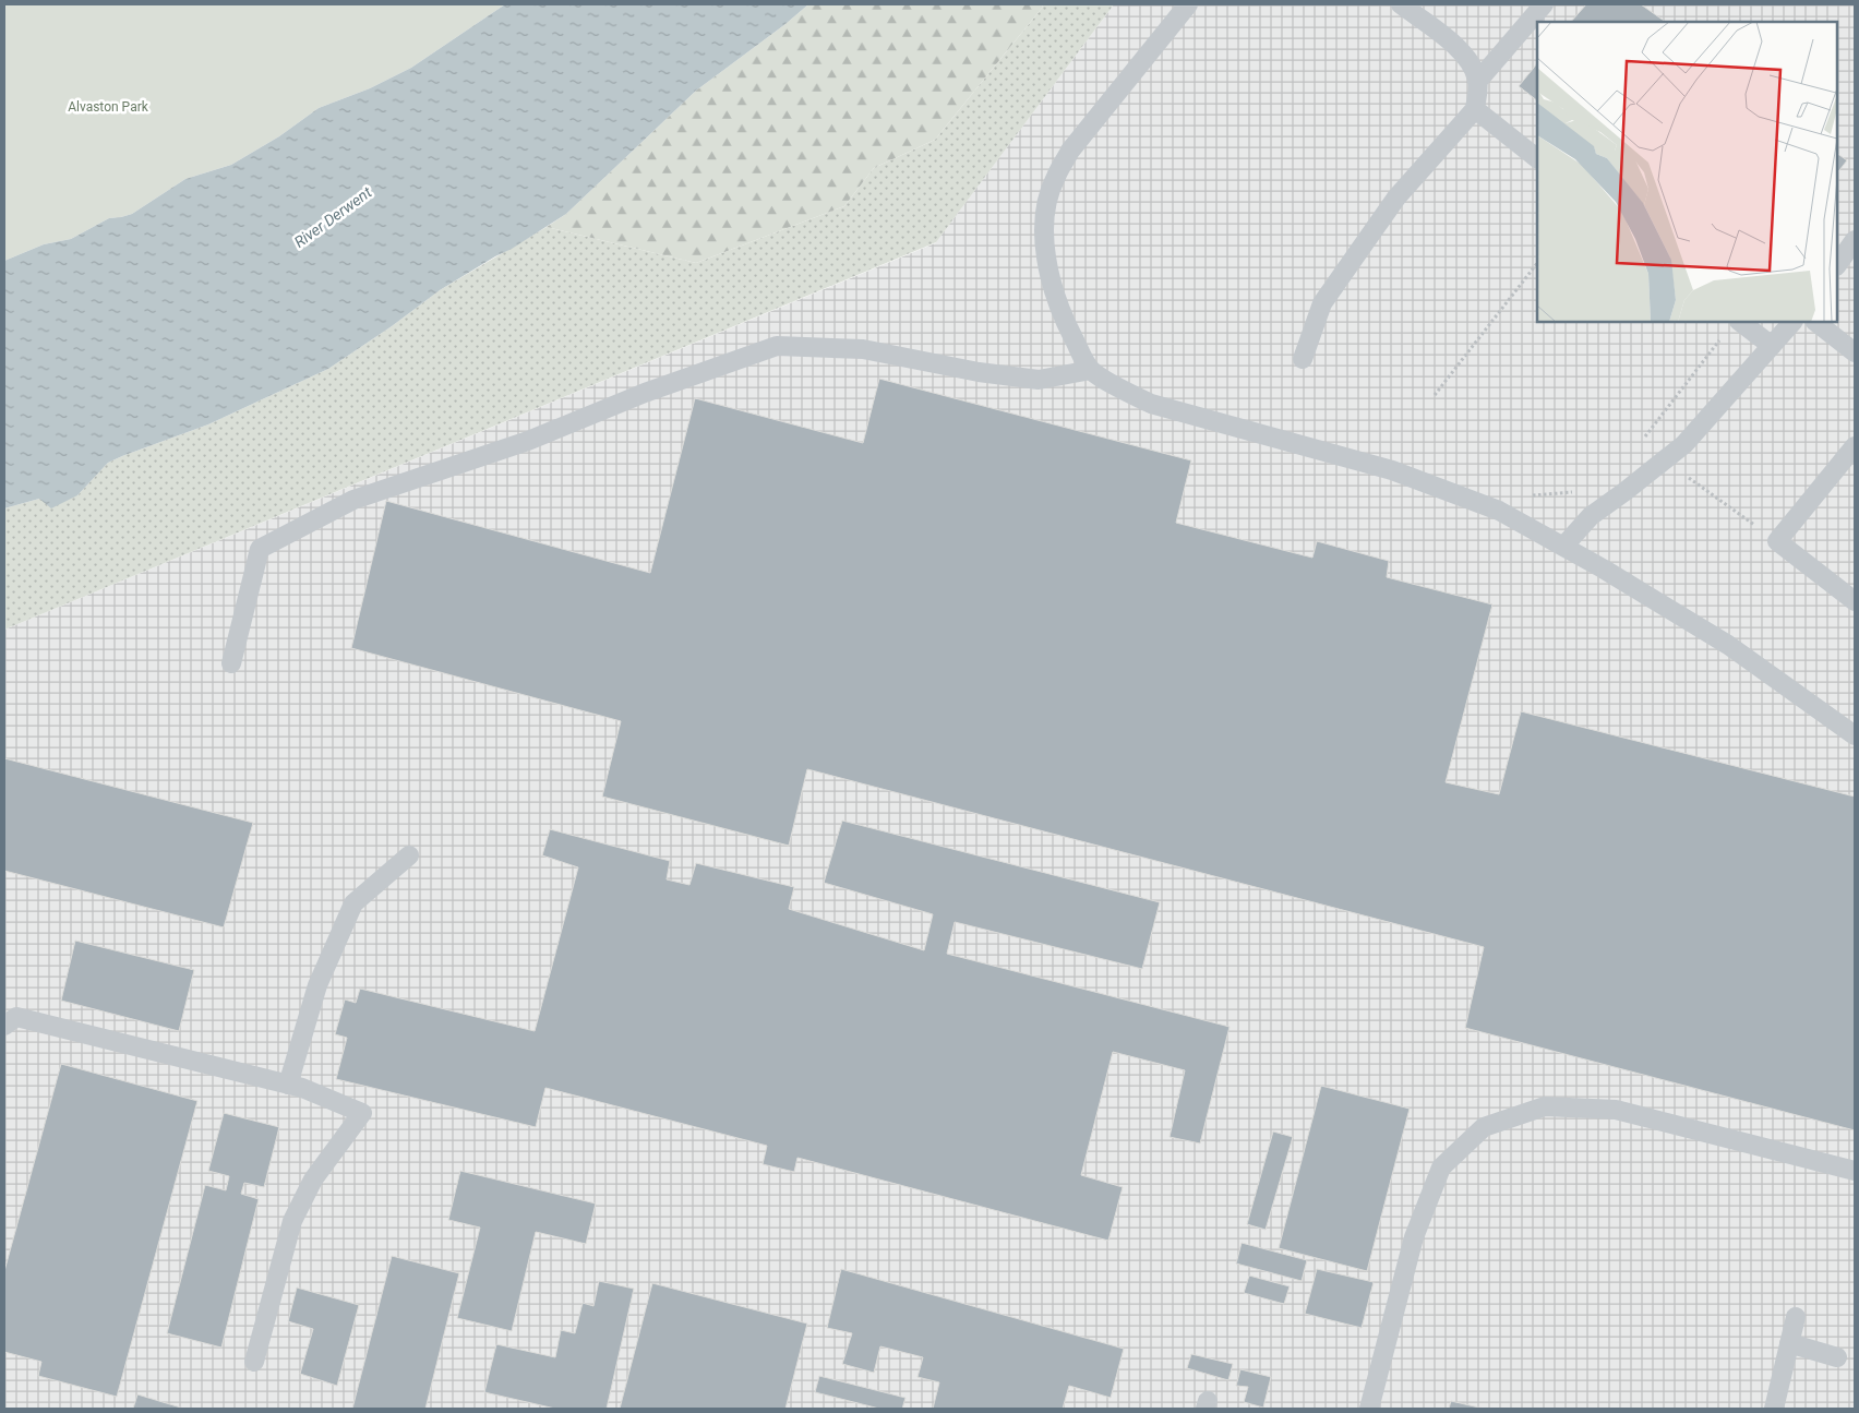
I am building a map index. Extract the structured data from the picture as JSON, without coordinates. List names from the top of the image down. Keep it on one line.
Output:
{"water":["River Derwent"],"parks":["Alvaston Park"]}
